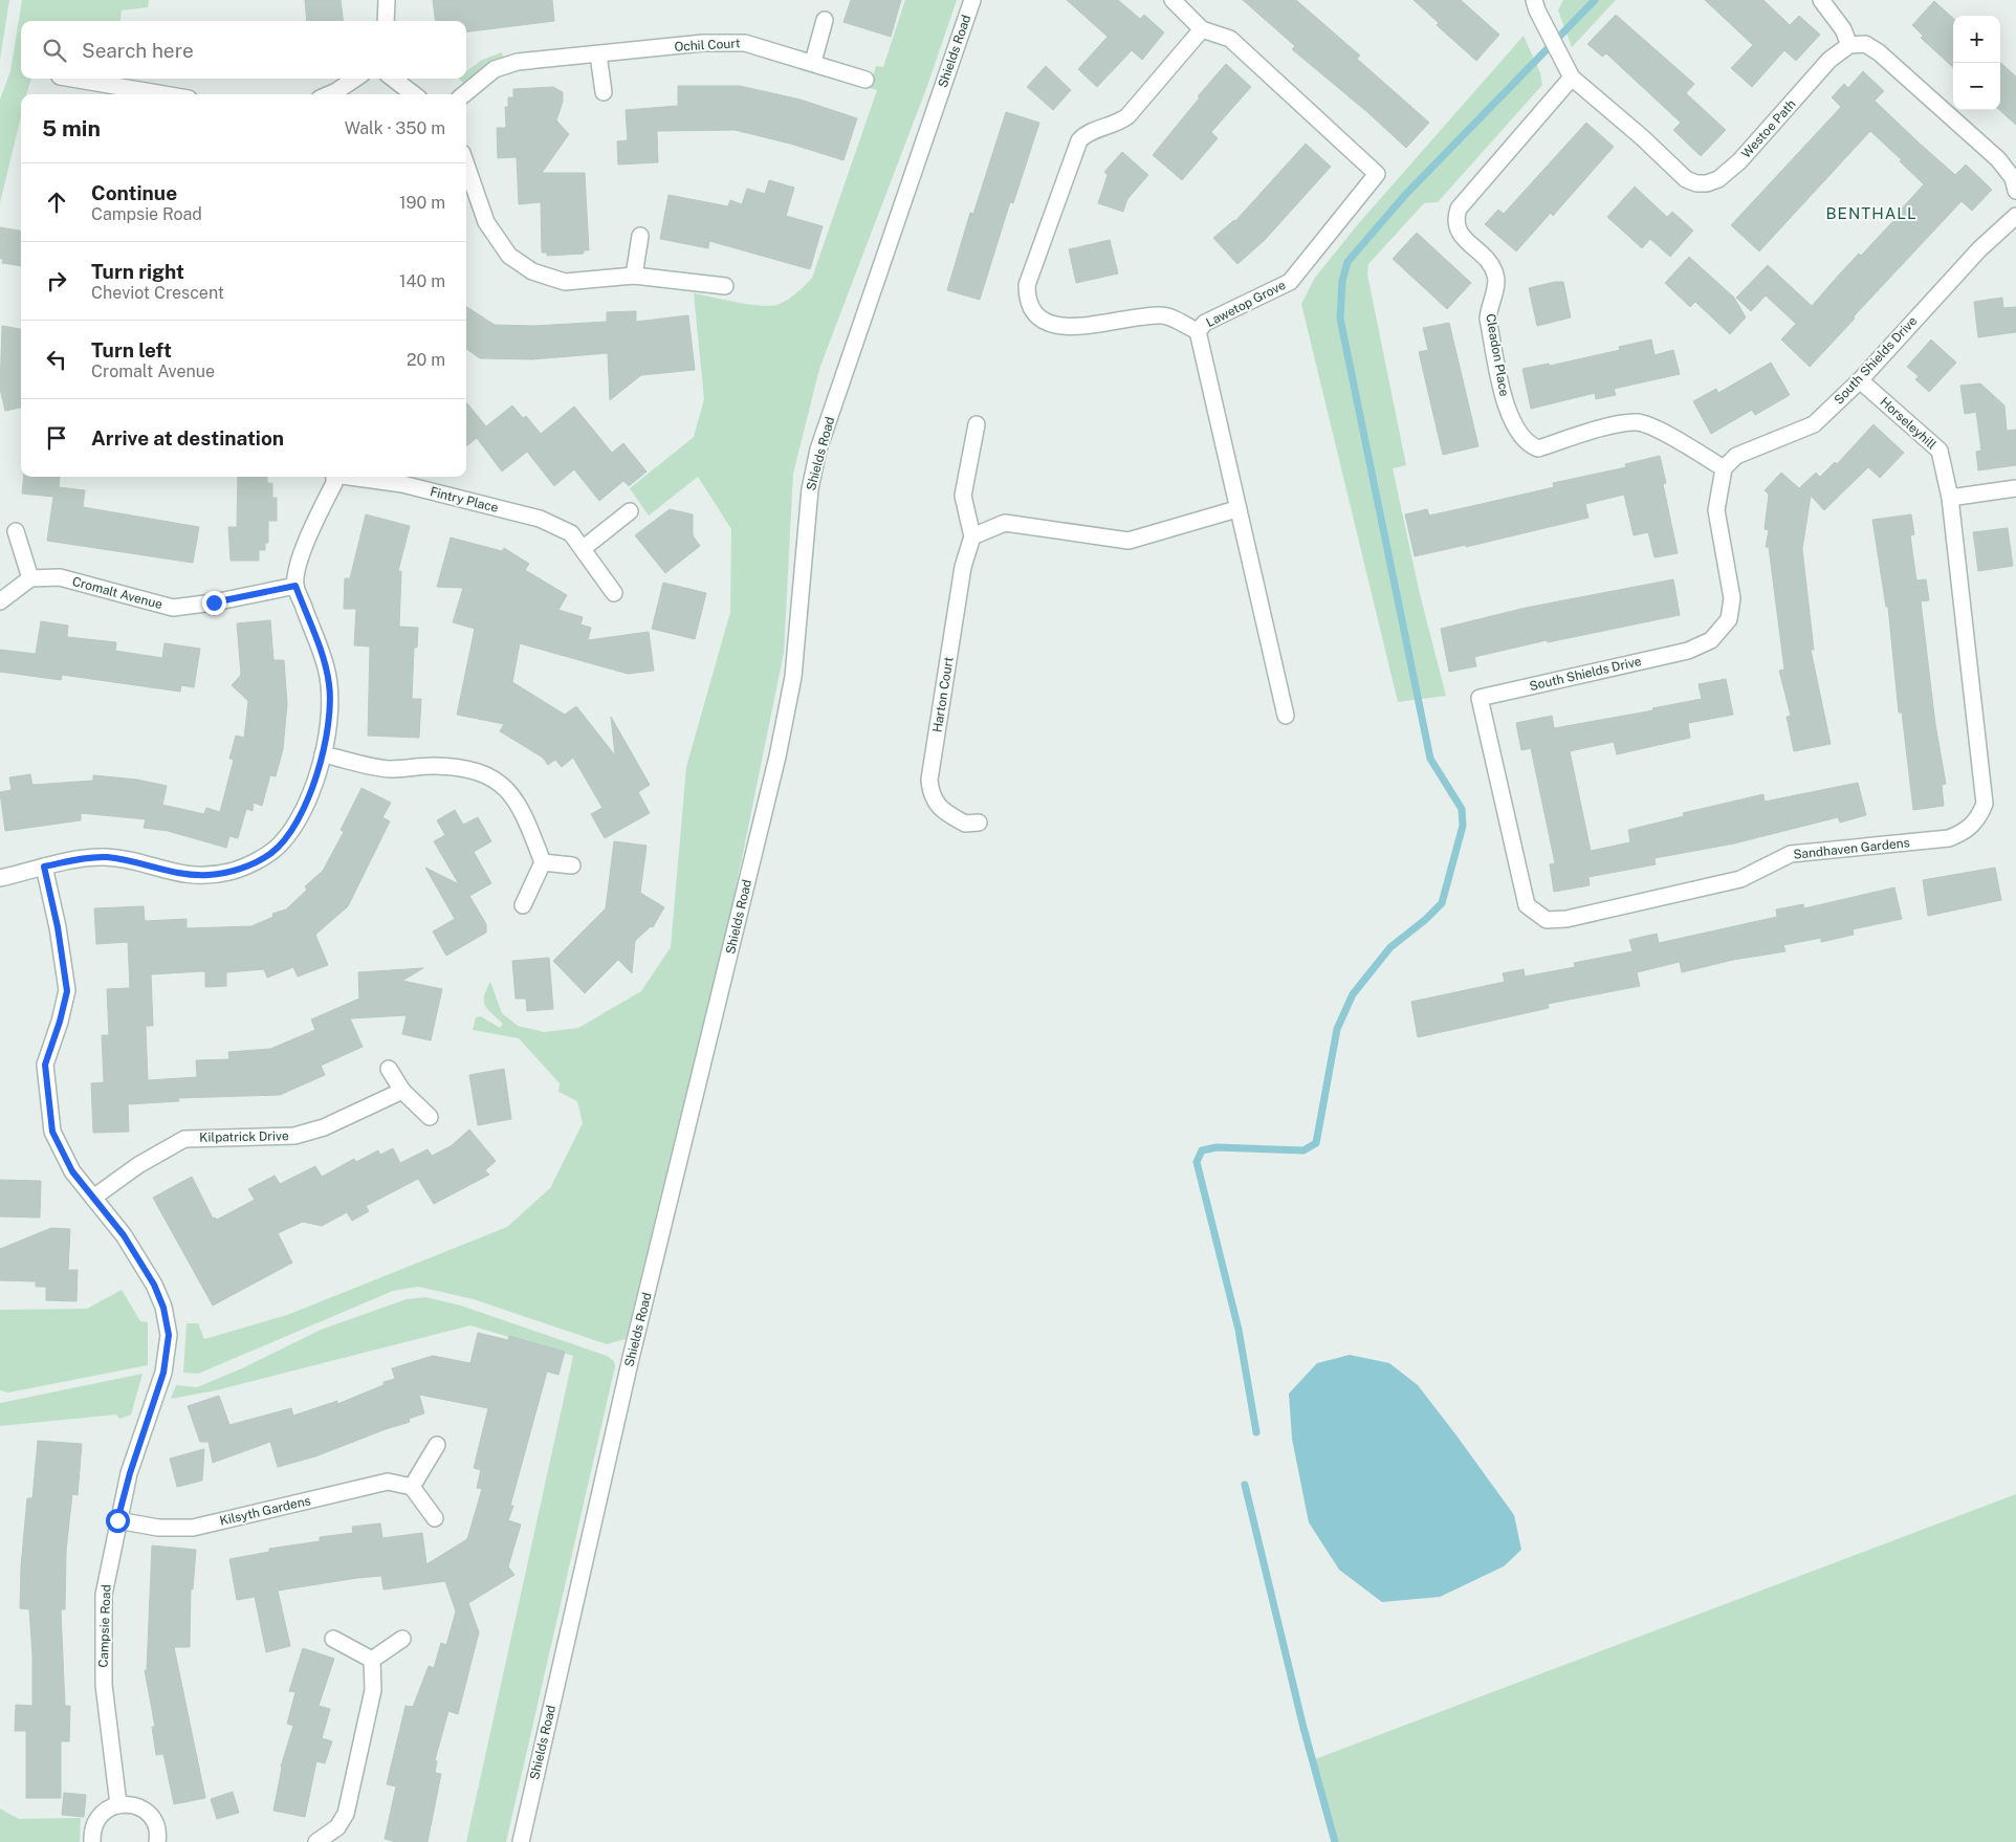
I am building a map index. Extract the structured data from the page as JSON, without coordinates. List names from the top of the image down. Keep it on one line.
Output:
{"streets":{"street":["Ochil Court","Shields Road","Westoe Path","Lawetop Grove","Cleadon Place","South Shields Drive","Horseleyhill","Fintry Place","Cromalt Avenue","Harton Court","Sandhaven Gardens","Kilpatrick Drive","Kilsyth Gardens","Campsie Road"]},"crossings":[["Westoe Path","Cleadon Place"],["Cleadon Place","South Shields Drive"],["South Shields Drive","Horseleyhill"],["South Shields Drive","Sandhaven Gardens"],["Horseleyhill","Sandhaven Gardens"],["Kilpatrick Drive","Campsie Road"],["Kilsyth Gardens","Campsie Road"]],"districts":["BENTHALL"],"page":{"map_buttons":["+","−"],"search":"Search here","heading":["5 min","Walk · 350 m"],"list":[["Continue","Campsie Road","190 m"],["Turn right","Cheviot Crescent","140 m"],["Turn left","Cromalt Avenue","20 m"],"Arrive at destination"]}}
